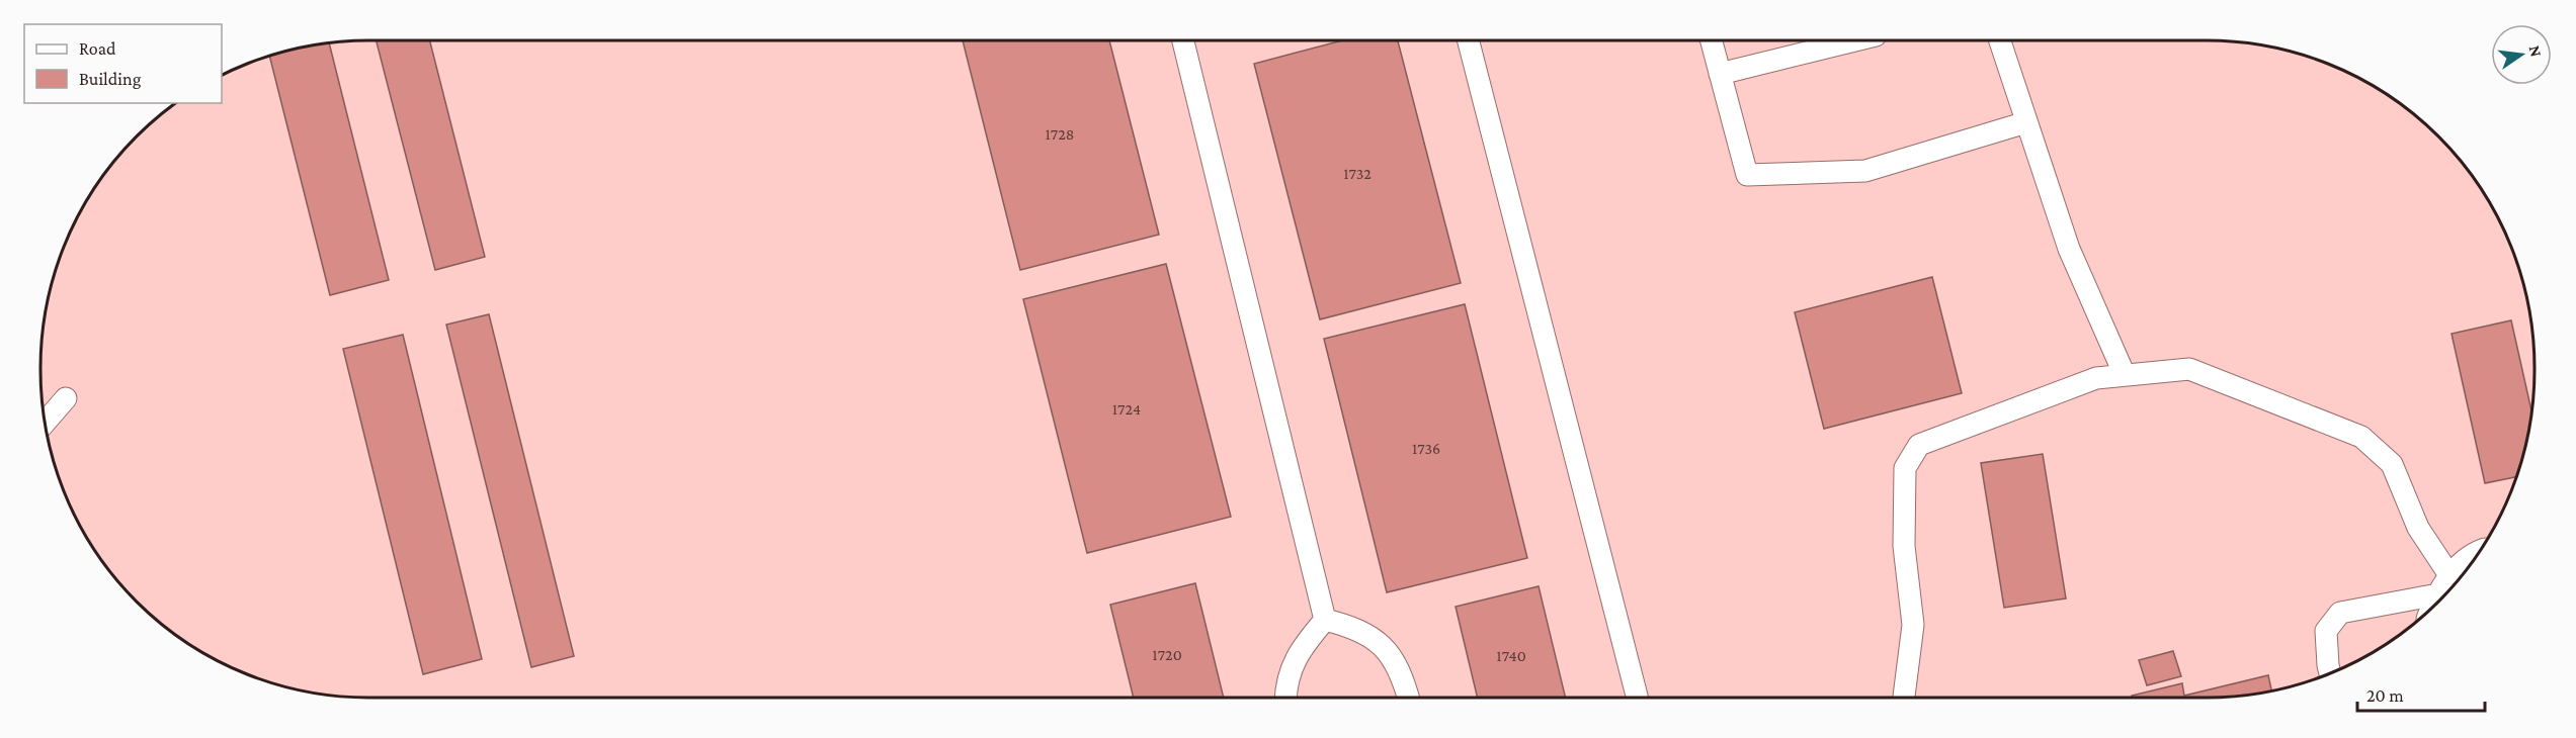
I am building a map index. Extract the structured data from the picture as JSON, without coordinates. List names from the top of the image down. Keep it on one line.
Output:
{"house_numbers":["1728","1732","1724","1736","1720","1740"],"legend":["Road","Building"],"scale_bar":"20 m","north":"right"}
